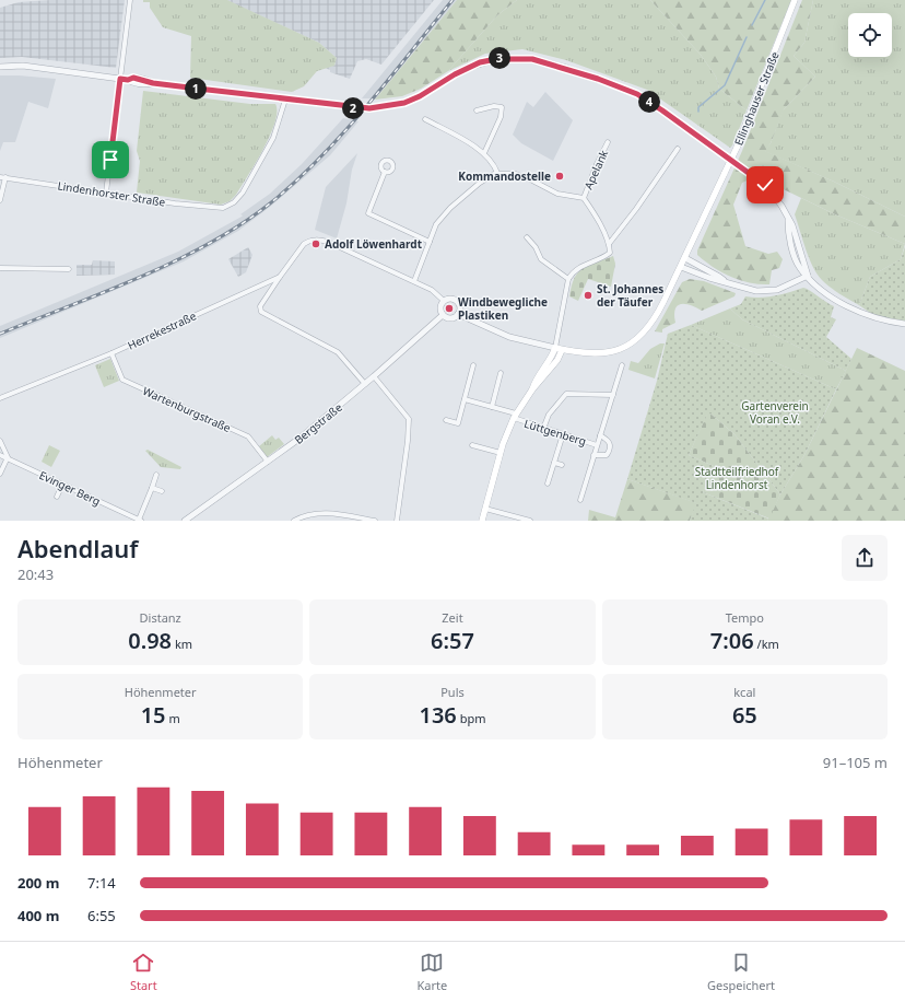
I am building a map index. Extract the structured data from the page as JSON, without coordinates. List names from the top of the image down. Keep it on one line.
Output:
{"streets":{"main road":["Ellinghauser Straße"],"street":["Apelank","Lindenhorster Straße","Herrekestraße","Wartenburgstraße","Bergstraße","Lüttgenberg","Evinger Berg"]},"crossings":[["Herrekestraße","Wartenburgstraße"],["Wartenburgstraße","Bergstraße"]],"parks":["Gartenverein Voran e.V.","Stadtteilfriedhof Lindenhorst"],"places":["Kommandostelle","Adolf Löwenhardt","St. Johannes der Täufer","Windbewegliche Plastiken"],"page":{"pins":["3","1","4","2"],"heading":["Abendlauf","20:43"],"stats":[["Distanz","0.98 km"],["Zeit","6:57"],["Tempo","7:06 /km"],["Höhenmeter","15 m"],["Puls","136 bpm"],["kcal","65"]],"chart":["Höhenmeter","91–105 m"],"list":[{"name":"200 m","note":"7:14"},{"name":"400 m","note":"6:55"}],"tabs":["Start","Karte","Gespeichert"]}}
